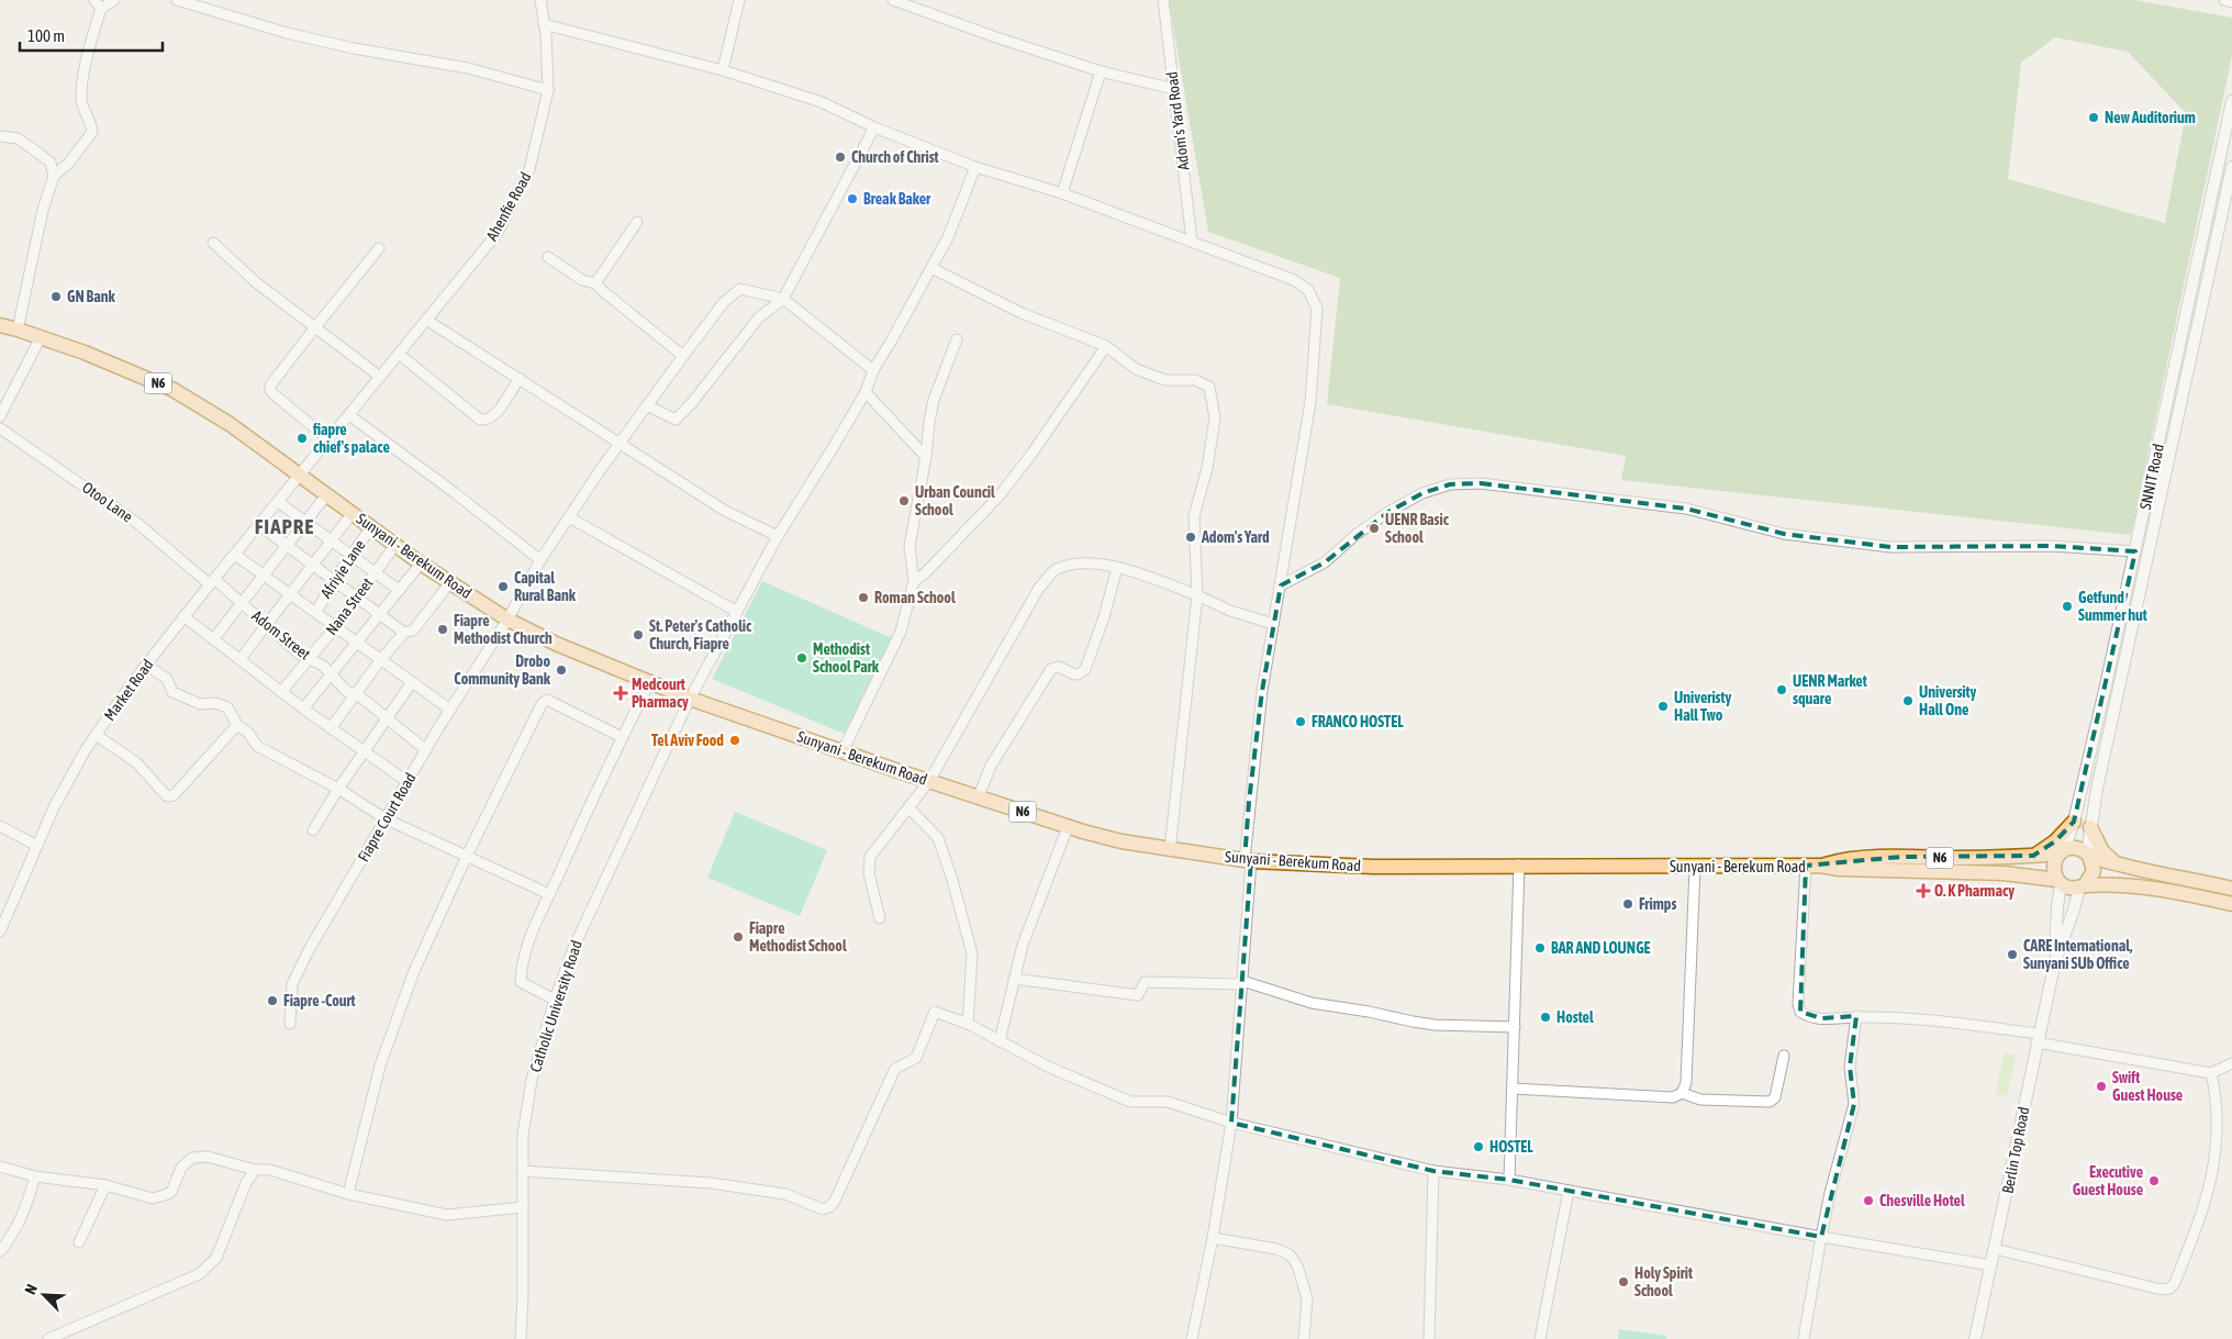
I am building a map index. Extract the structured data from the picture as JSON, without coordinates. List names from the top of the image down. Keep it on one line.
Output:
{"streets":{"main road":["N6","Sunyani - Berekum Road"],"street":["Adom's Yard Road","Ahenfie Road","SNNIT Road","Otoo Lane","Afriyie Lane","Nana Street","Adom Street","Market Road","Fiapre Court Road","Catholic University Road","Berlin Top Road"]},"crossings":[["Ahenfie Road","Sunyani - Berekum Road"],["Ahenfie Road","Market Road"],["N6","SNNIT Road"],["N6","Sunyani - Berekum Road"],["SNNIT Road","Sunyani - Berekum Road"],["Otoo Lane","Adom Street"],["Otoo Lane","Market Road"],["Sunyani - Berekum Road","Afriyie Lane"],["Sunyani - Berekum Road","Nana Street"],["Sunyani - Berekum Road","Market Road"],["Sunyani - Berekum Road","Fiapre Court Road"],["Sunyani - Berekum Road","Catholic University Road"],["Nana Street","Adom Street"],["Adom Street","Market Road"],["Adom Street","Fiapre Court Road"]],"districts":["FIAPRE"],"places":{"other":["New Auditorium","Church of Christ","Break Baker","GN Bank","fiapre chief's palace","Urban Council School","UENR Basic School","Adom's Yard","Capital Rural Bank","Roman School","Getfund Summer hut","Fiapre Methodist Church","St. Peter's Catholic Church, Fiapre","Methodist School Park","Drobo Community Bank","UENR Market square","University Hall One","Univeristy Hall Two","FRANCO HOSTEL","Tel Aviv Food","Frimps","Fiapre Methodist School","BAR AND LOUNGE","CARE International, Sunyani SUb Office","Fiapre -Court","Hostel","Swift Guest House","HOSTEL","Executive Guest House","Chesville Hotel","Holy Spirit School"],"health":["Medcourt Pharmacy","O. K Pharmacy"]},"scale_bar":"100 m","north":"top left"}
